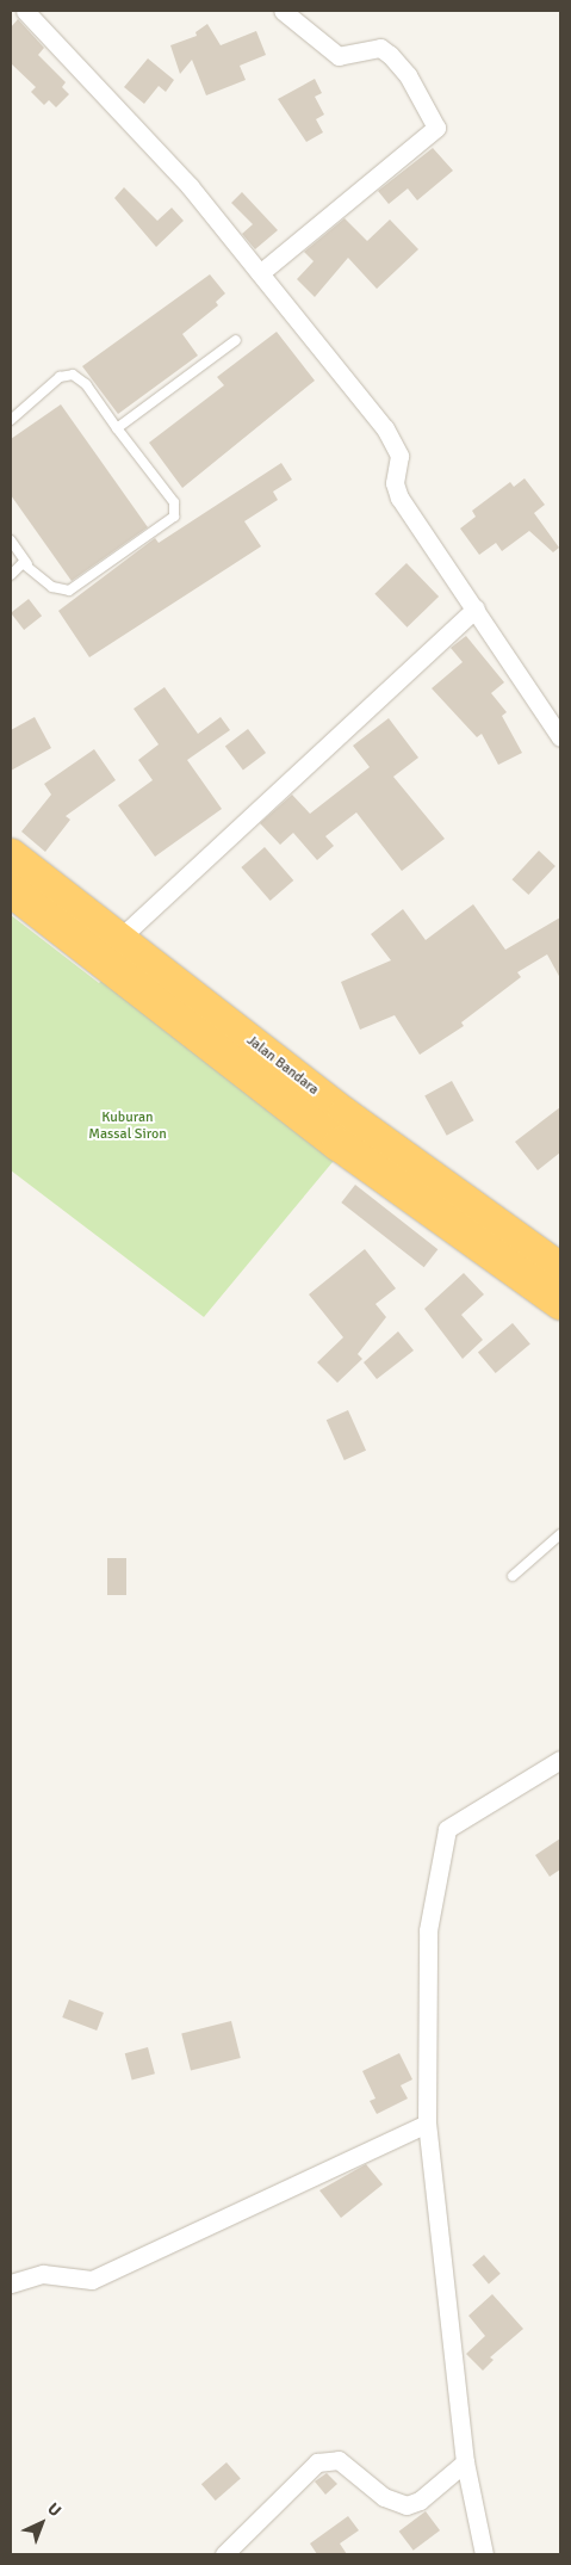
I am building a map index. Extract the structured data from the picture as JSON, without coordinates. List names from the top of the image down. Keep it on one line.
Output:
{"streets":{"highway":["Jalan Bandara"]},"parks":["Kuburan Massal Siron"],"north":"top right"}
